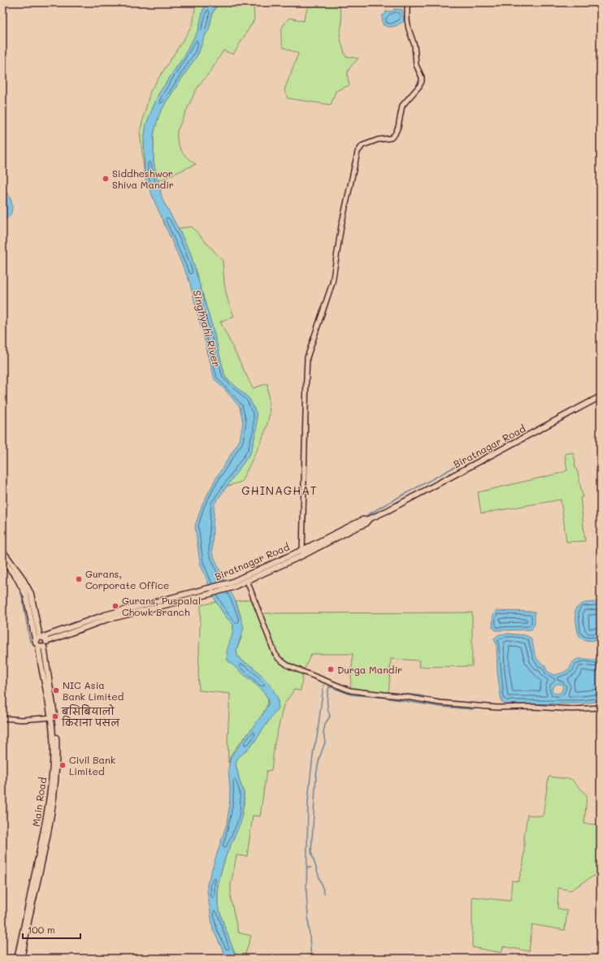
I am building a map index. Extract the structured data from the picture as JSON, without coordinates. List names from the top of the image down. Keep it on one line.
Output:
{"streets":{"main road":["Biratnagar Road","Main Road"]},"crossings":[["Biratnagar Road","Main Road"]],"districts":["GHINAGHAT"],"water":["Singhyahi River"],"places":["Siddheshwor Shiva Mandir","Gurans, Corporate Office","Gurans, Puspalal Chowk Branch","Durga Mandir","NIC Asia Bank Limited","बसिबियालो किराना पसल","Civil Bank Limited"],"scale_bar":"100 m"}
